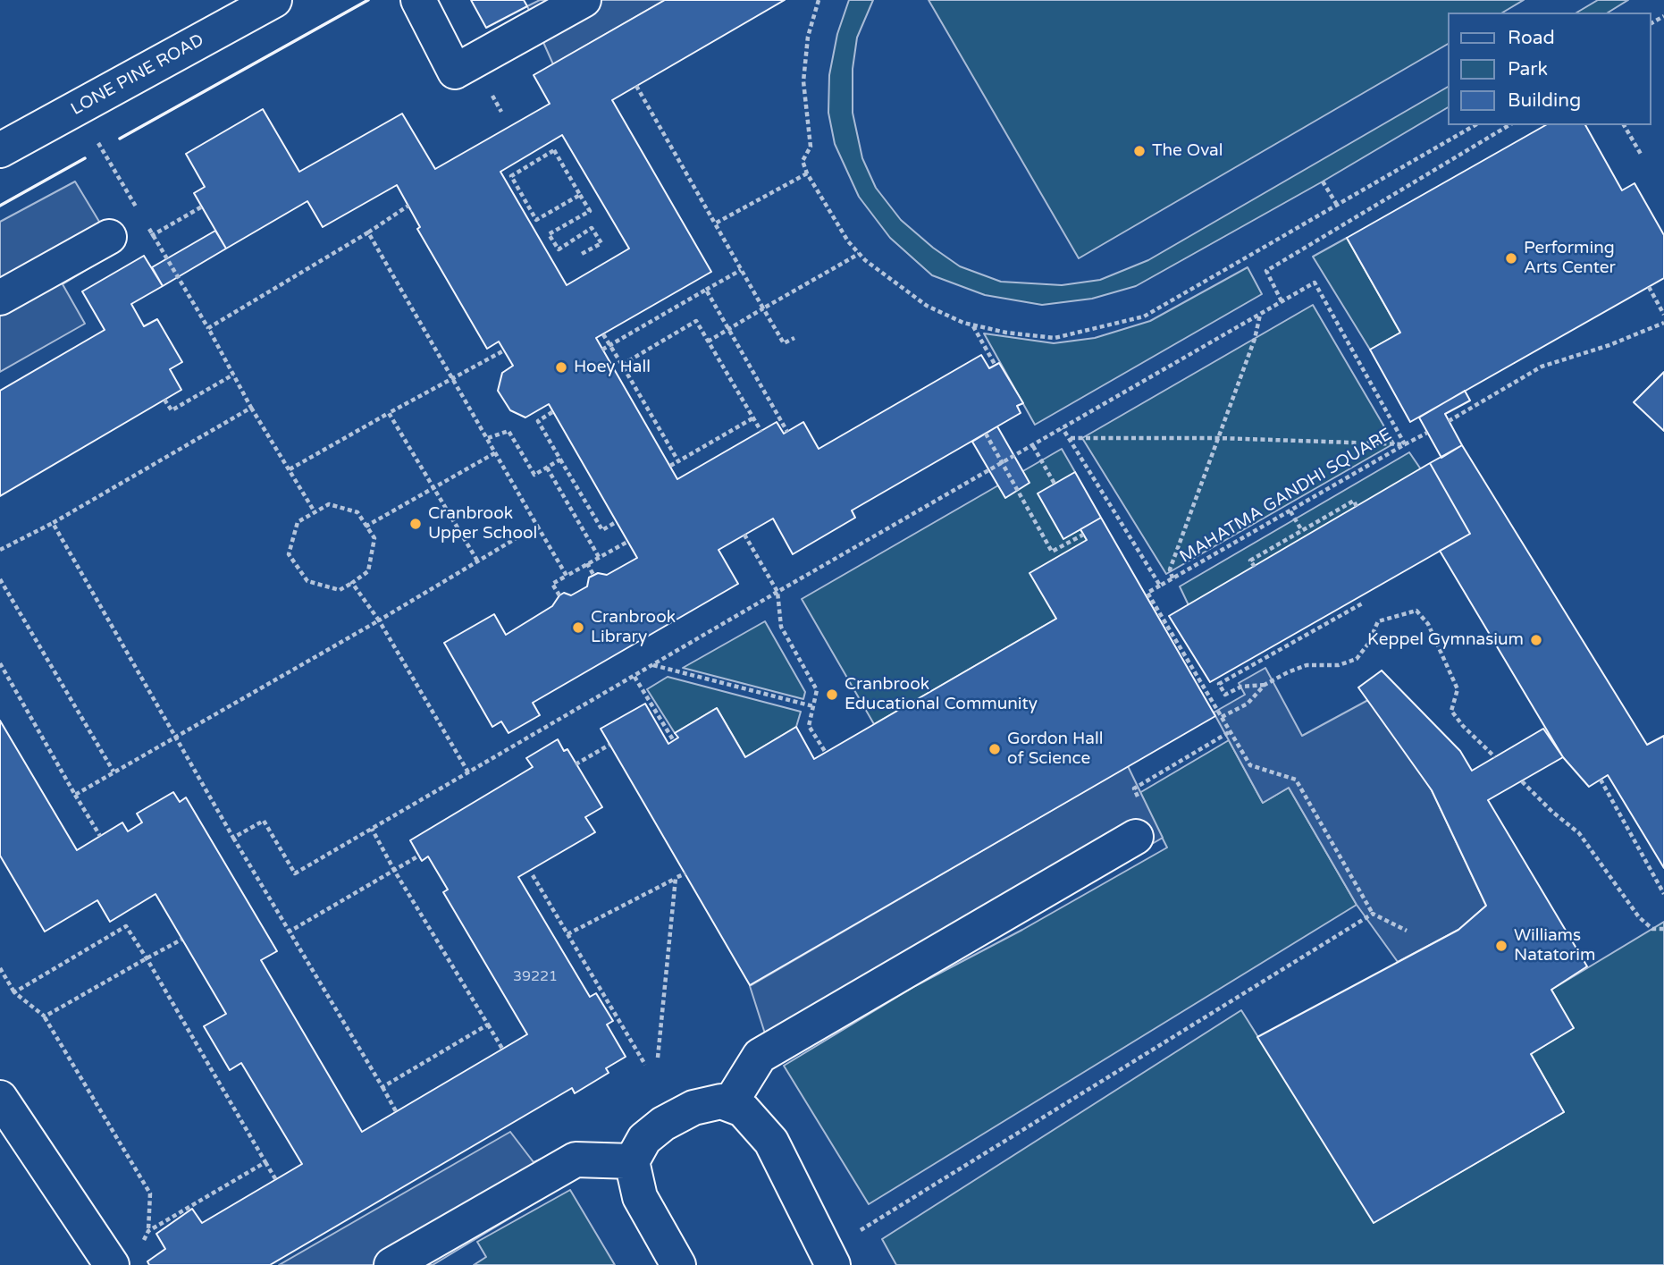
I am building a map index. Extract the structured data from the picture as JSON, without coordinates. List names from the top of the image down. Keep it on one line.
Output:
{"streets":{"street":["LONE PINE ROAD"],"path":["MAHATMA GANDHI SQUARE"]},"places":["The Oval","Performing Arts Center","Hoey Hall","Cranbrook Upper School","Cranbrook Library","Keppel Gymnasium","Cranbrook Educational Community","Gordon Hall of Science","Williams Natatorim"],"house_numbers":["39221"],"legend":["Road","Park","Building"]}
